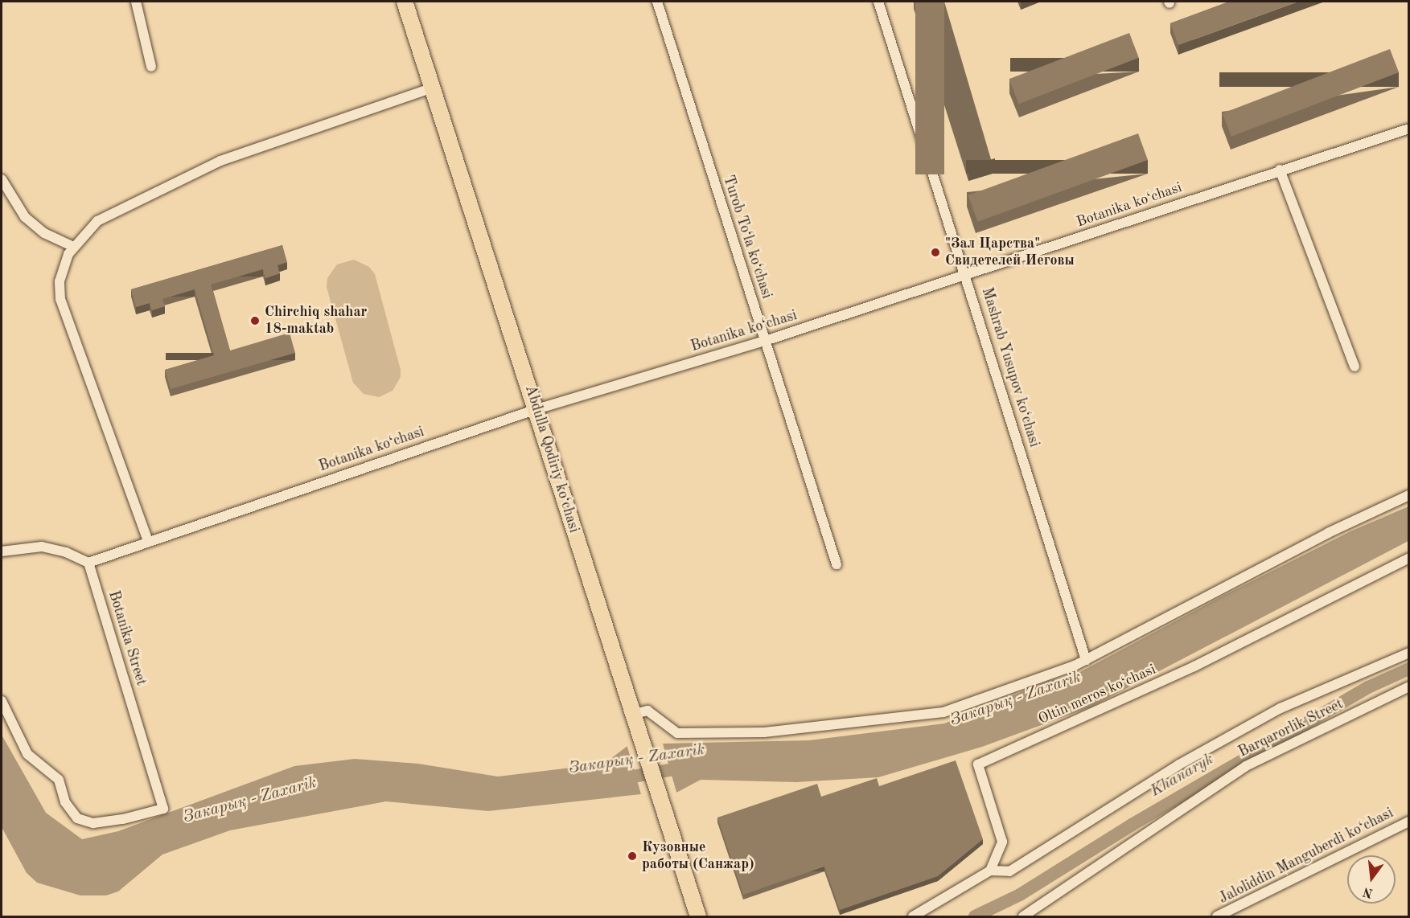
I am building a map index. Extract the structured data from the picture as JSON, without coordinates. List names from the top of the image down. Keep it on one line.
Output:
{"streets":{"main road":["Abdulla Qodiriy ko‘chasi"],"street":["Botanika ko‘chasi","Turob To‘la ko‘chasi","Mashrab Yusupov ko‘chasi","Botanika Street","Oltin meros ko‘chasi","Barqarorlik Street","Jaloliddin Manguberdi ko‘chasi"]},"crossings":[["Botanika ko‘chasi","Turob To‘la ko‘chasi"],["Botanika ko‘chasi","Mashrab Yusupov ko‘chasi"],["Botanika ko‘chasi","Abdulla Qodiriy ko‘chasi"],["Botanika ko‘chasi","Botanika Street"]],"water":["Закарық - Zaxarik","Khanaryk"],"places":["\"Зал Царства\" Свидетелей Иеговы","Chirchiq shahar 18-maktab","Кузовные работы (Санжар)"],"north":"bottom"}
